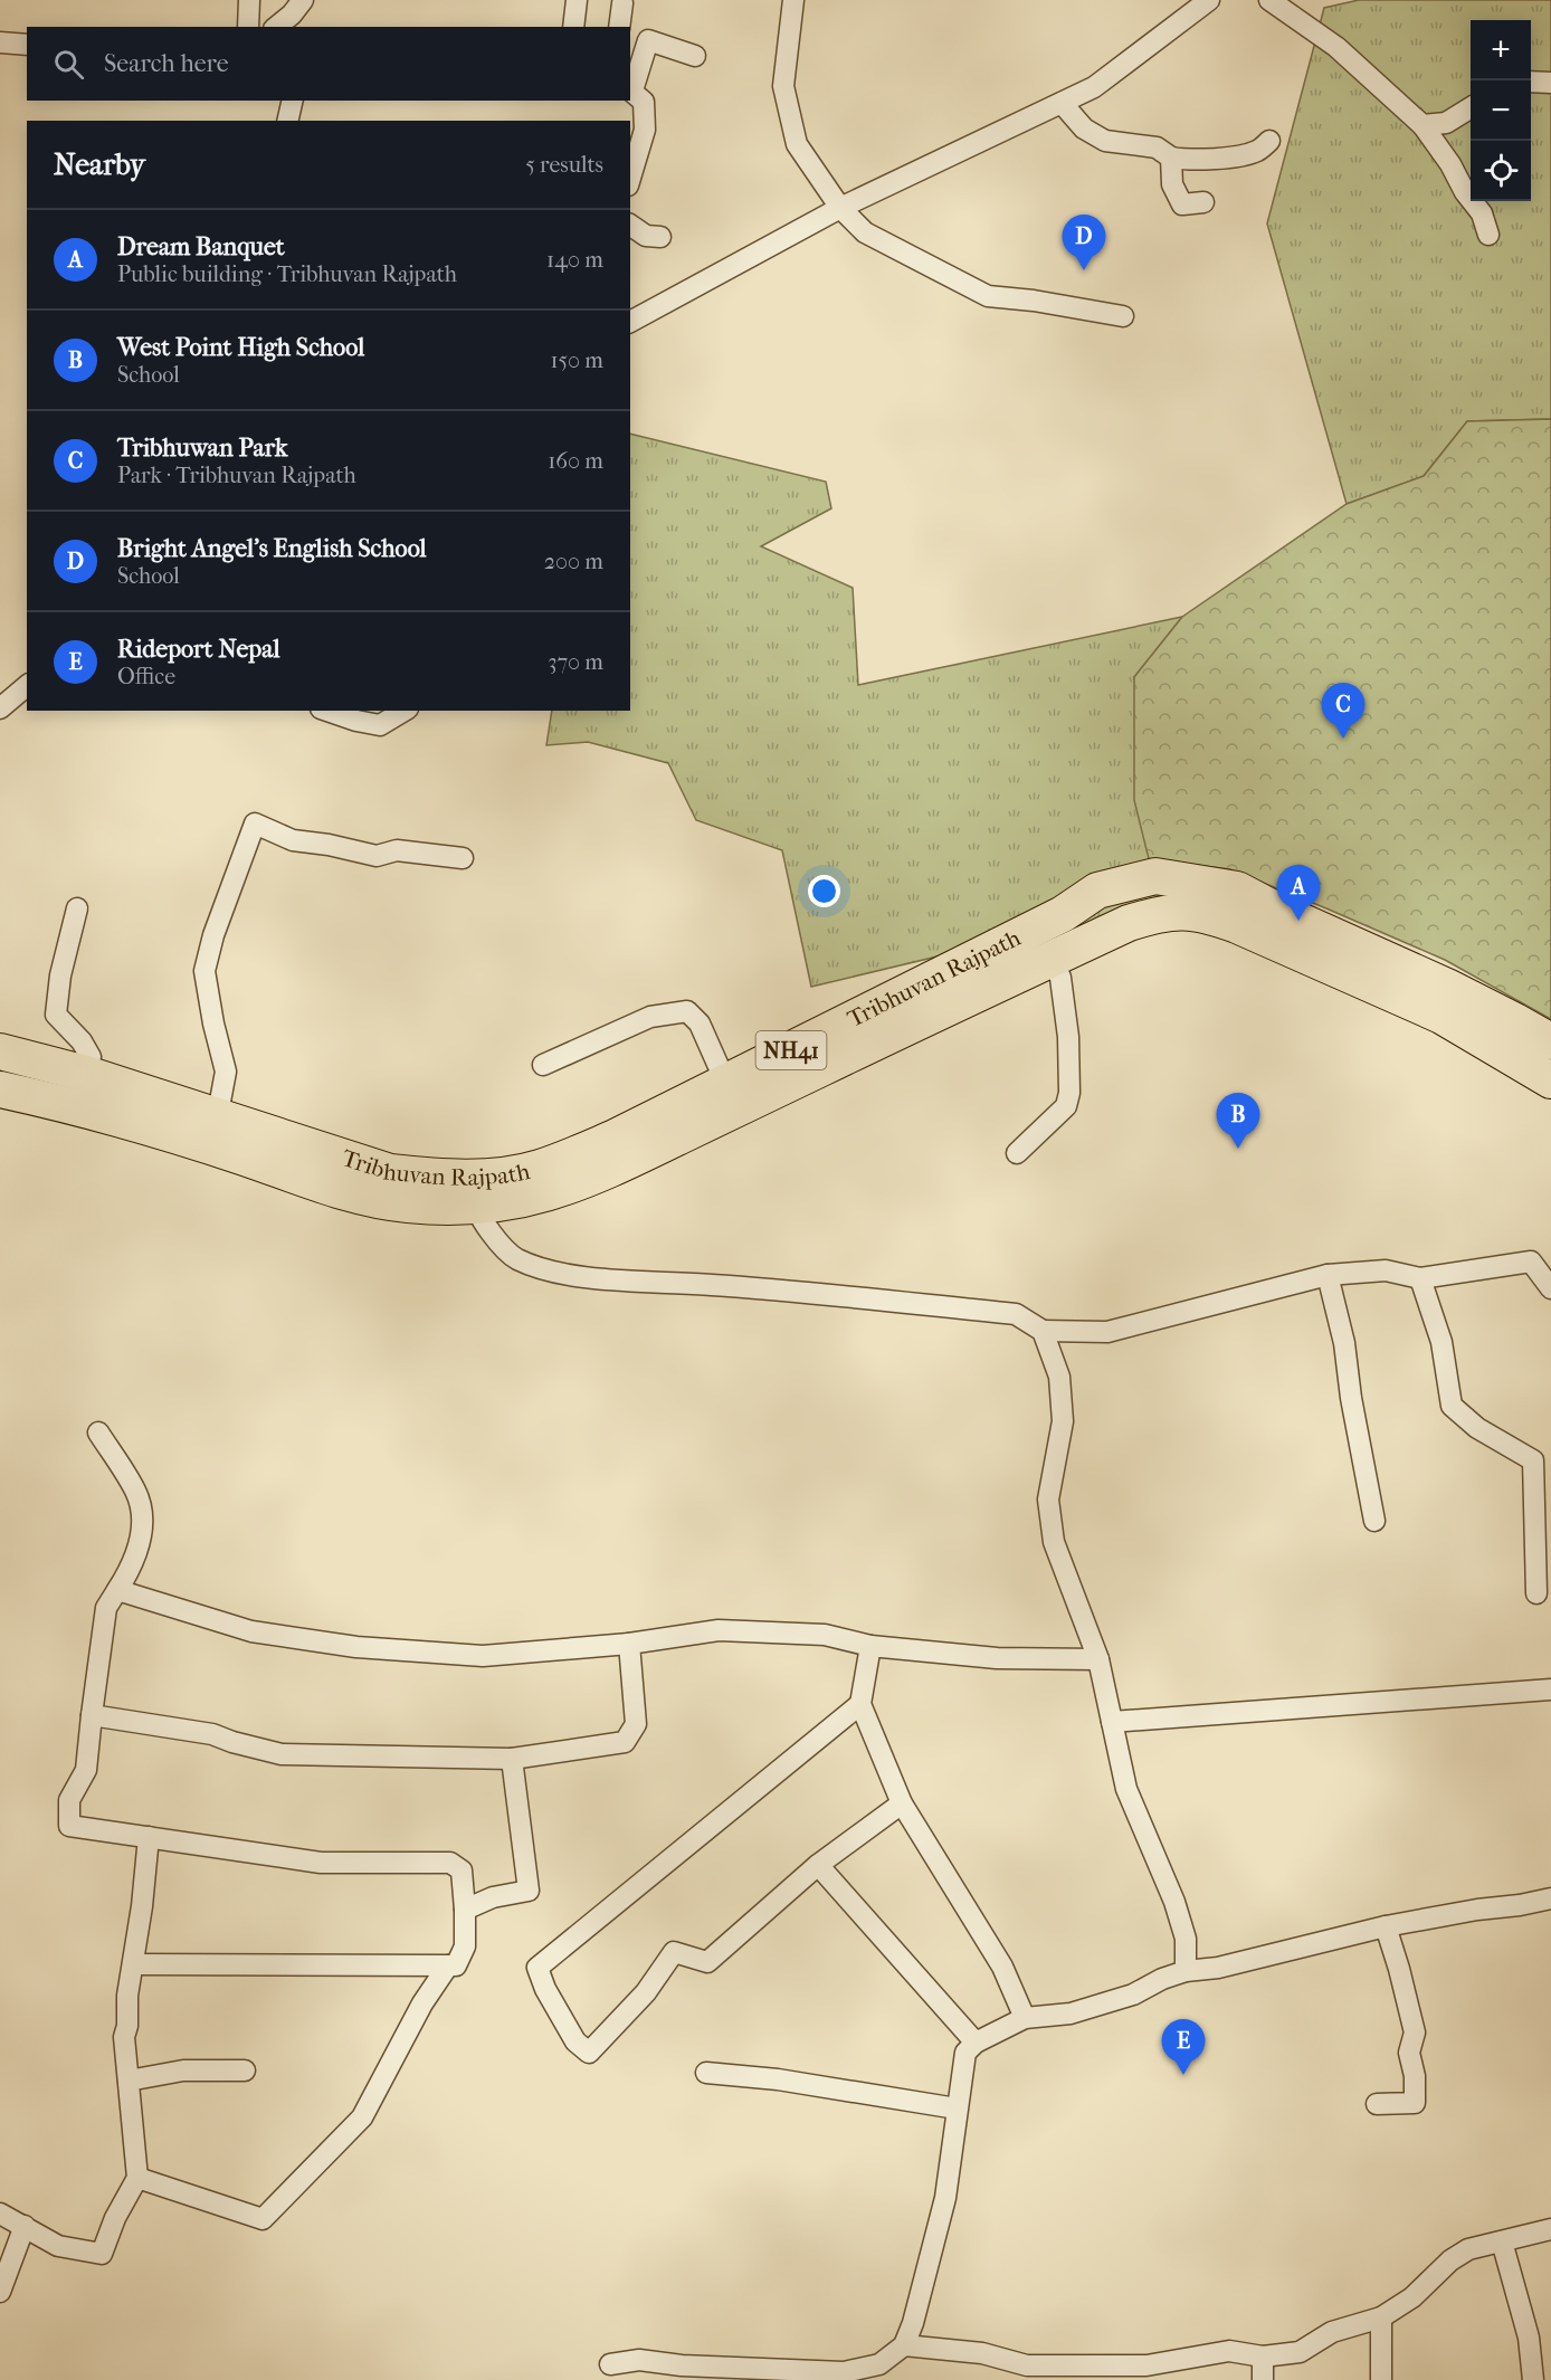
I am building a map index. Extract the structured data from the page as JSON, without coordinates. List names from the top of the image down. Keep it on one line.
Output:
{"streets":{"highway":["Tribhuvan Rajpath","NH41"]},"page":{"map_buttons":["+","−"],"search":"Search here","heading":["Nearby","5 results"],"list":[{"mark":"A","name":"Dream Banquet","note":"Public building · Tribhuvan Rajpath","value":"140 m"},{"mark":"B","name":"West Point High School","note":"School","value":"150 m"},{"mark":"C","name":"Tribhuwan Park","note":"Park · Tribhuvan Rajpath","value":"160 m"},{"mark":"D","name":"Bright Angel's English School","note":"School","value":"200 m"},{"mark":"E","name":"Rideport Nepal","note":"Office","value":"370 m"}],"pins":["D","C","A","B","E"]}}
